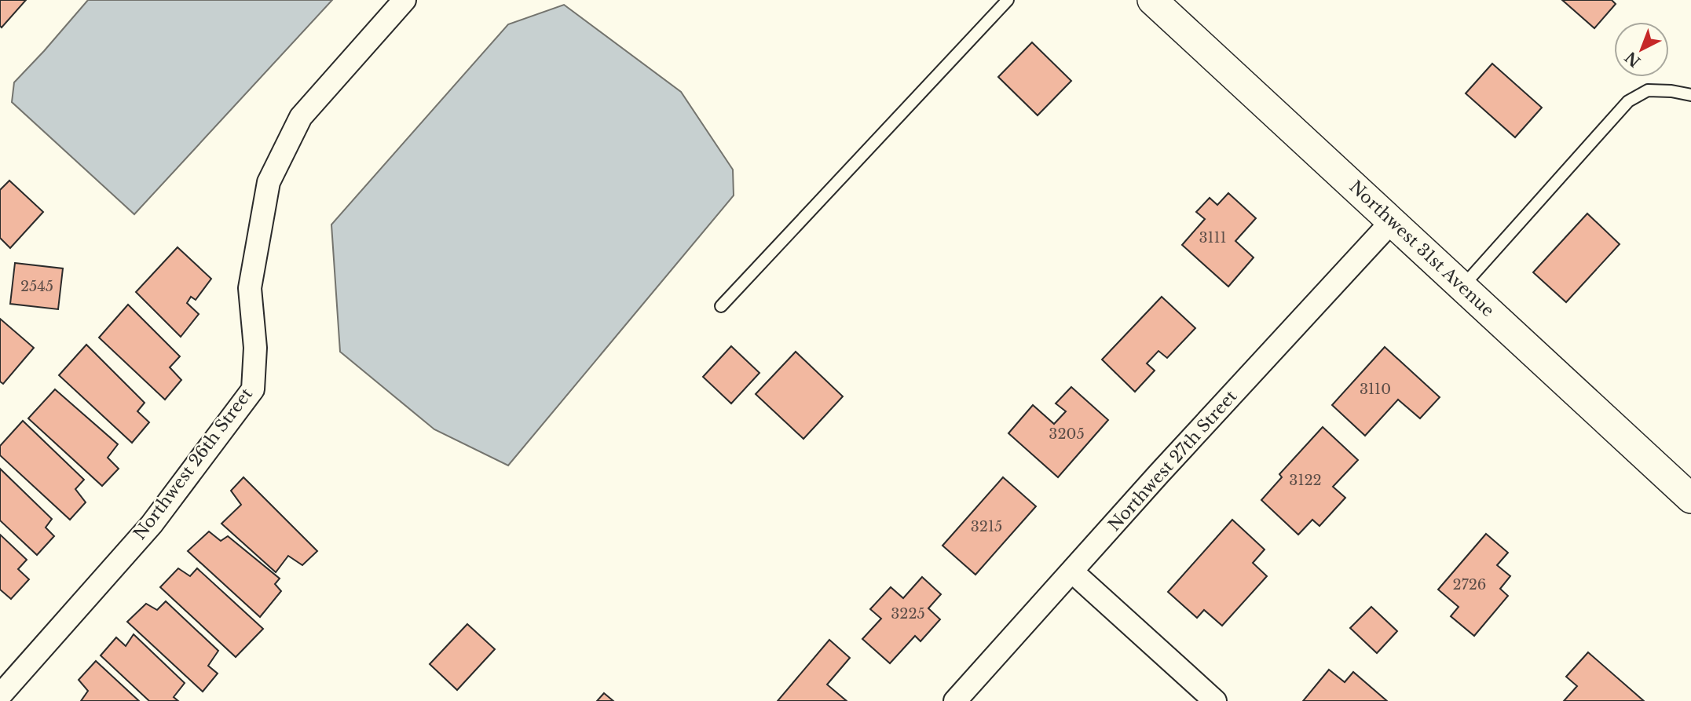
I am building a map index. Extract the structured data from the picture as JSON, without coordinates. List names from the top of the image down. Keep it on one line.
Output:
{"streets":{"street":["Northwest 31st Avenue","Northwest 27th Street","Northwest 26th Street"]},"crossings":[["Northwest 31st Avenue","Northwest 27th Street"]],"house_numbers":["3111","2545","3110","3205","3122","3215","2726","3225"],"north":"bottom left"}
